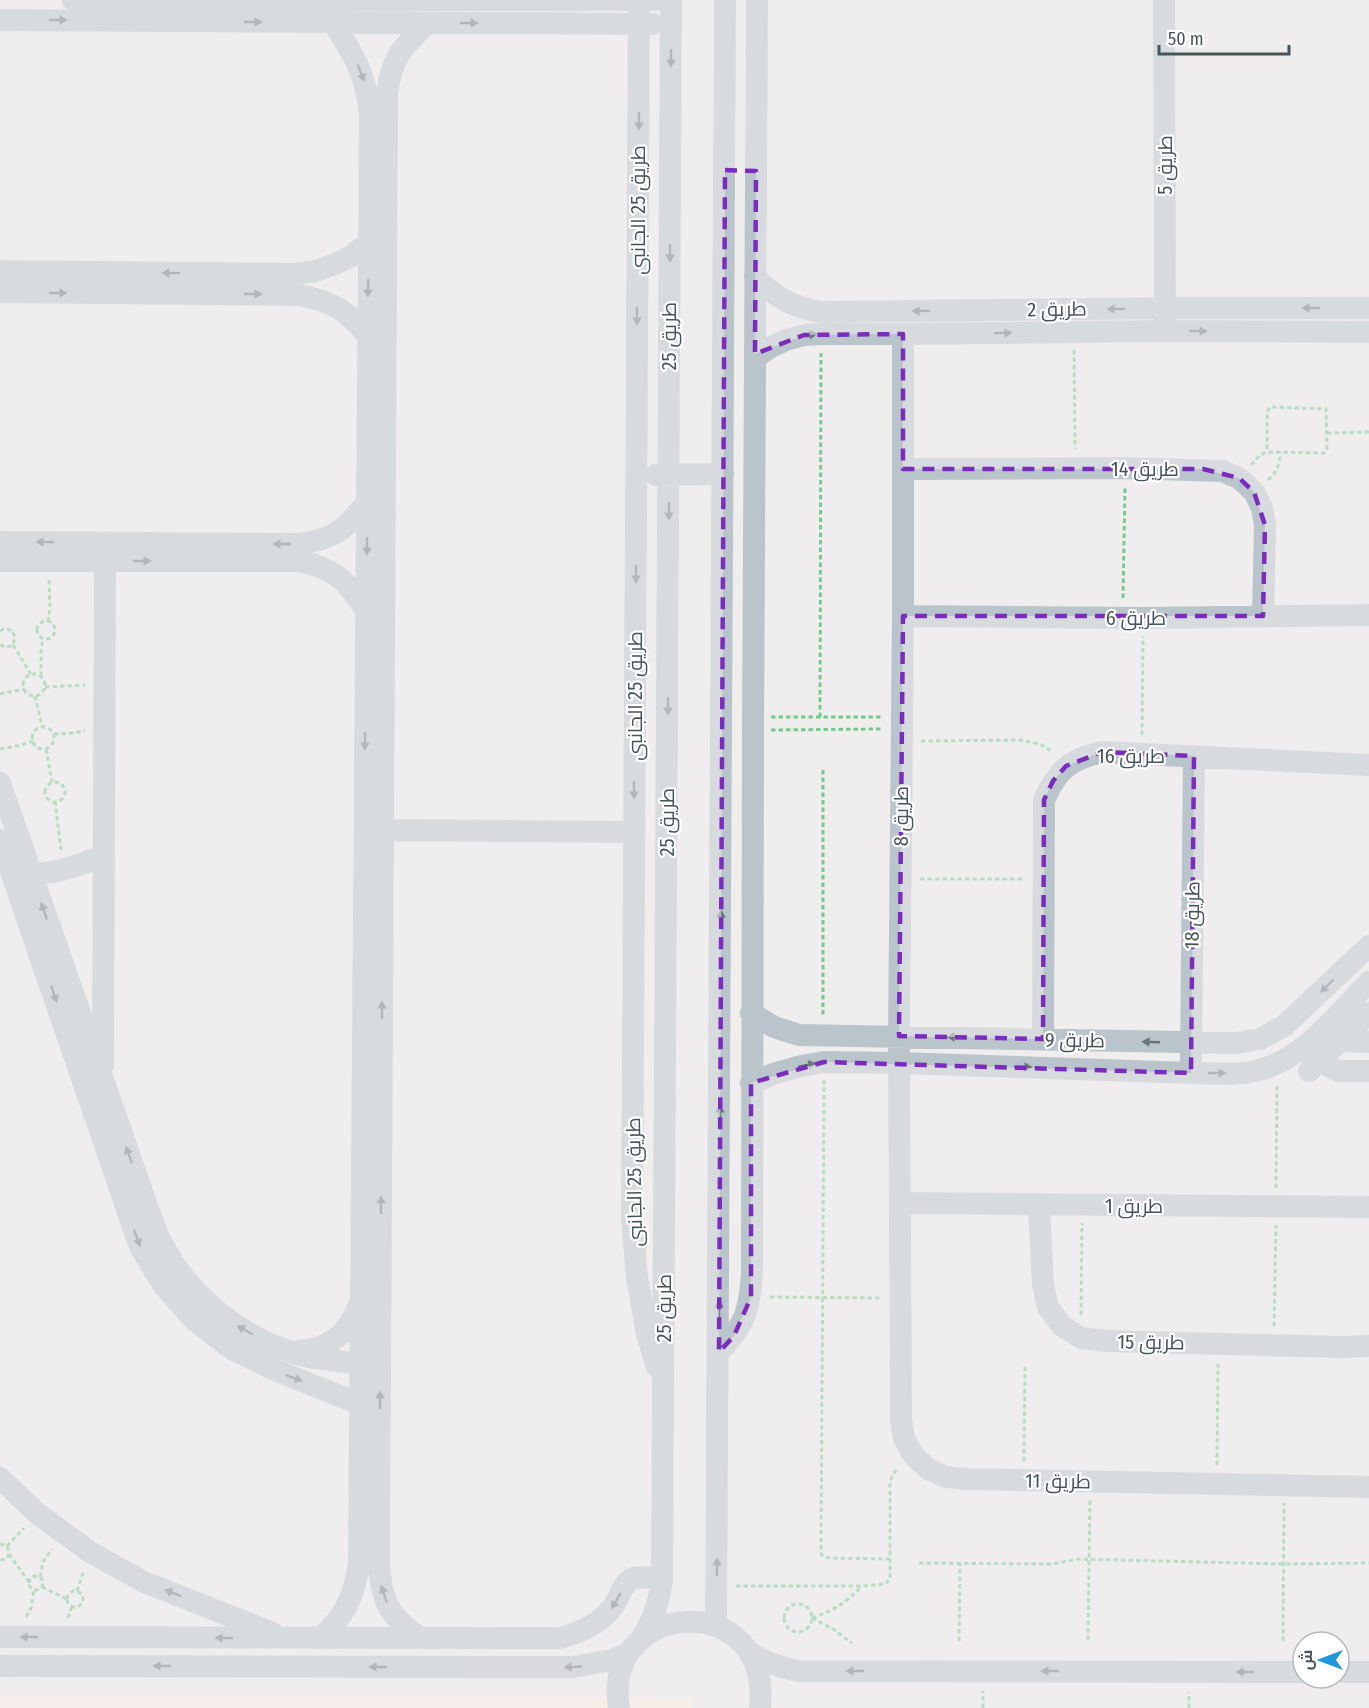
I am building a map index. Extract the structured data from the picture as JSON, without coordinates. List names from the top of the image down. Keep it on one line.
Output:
{"streets":{"street":["طريق 5","طريق 25 الجانبى","طريق 2","طريق 25","طريق 14","طريق 6","طريق 16","طريق 8","طريق 18","طريق 9","طريق 1","طريق 15","طريق 11"]},"crossings":[["طريق 5","طريق 2"],["طريق 25 الجانبى","طريق 25"],["طريق 2","طريق 8"],["طريق 14","طريق 8"],["طريق 6","طريق 8"],["طريق 16","طريق 18"],["طريق 8","طريق 9"],["طريق 8","طريق 1"],["طريق 8","طريق 11"],["طريق 18","طريق 9"]],"scale_bar":"50 m","north":"left"}
